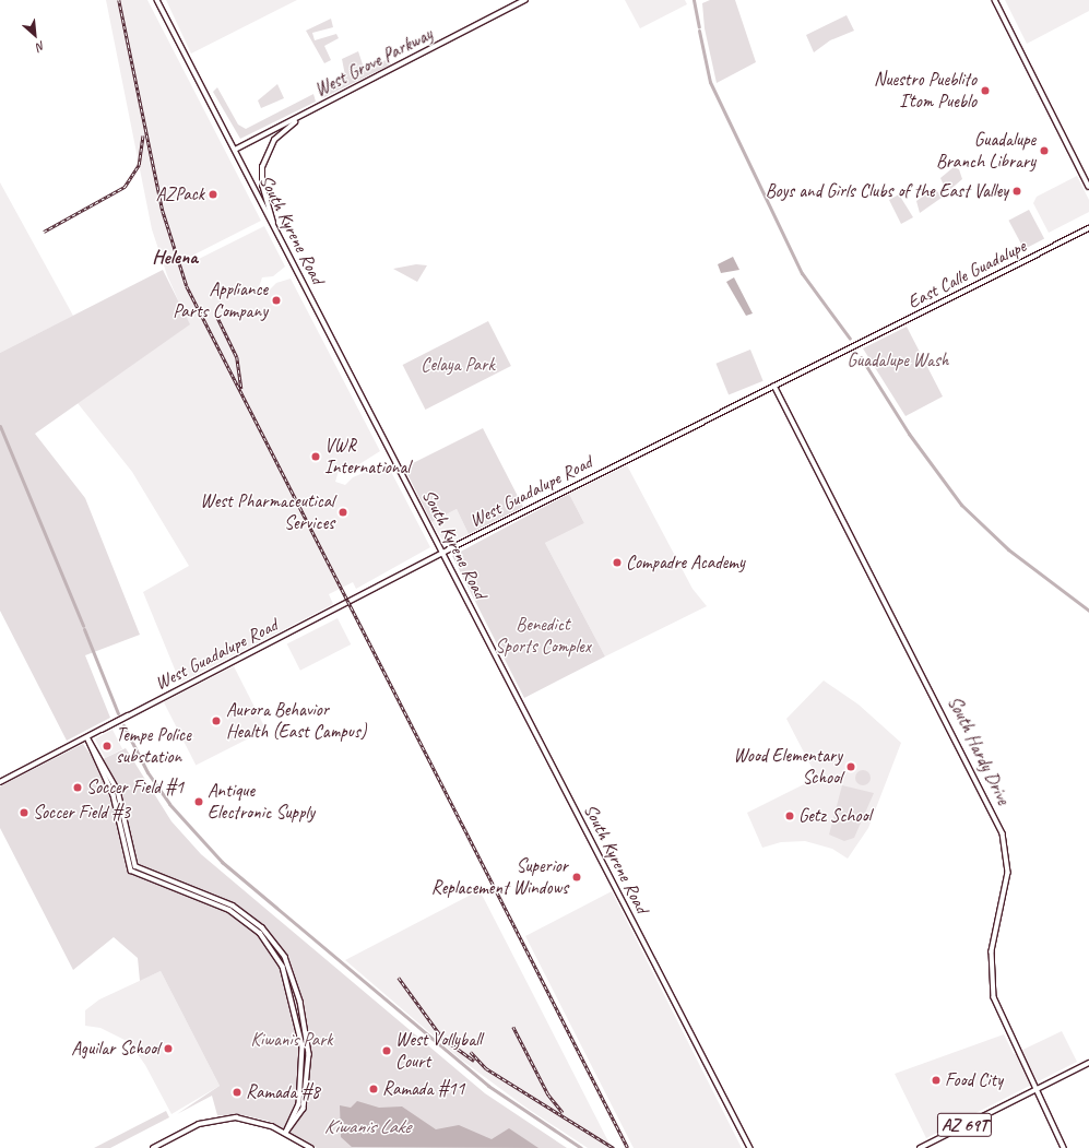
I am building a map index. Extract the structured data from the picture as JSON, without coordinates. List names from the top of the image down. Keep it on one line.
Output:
{"streets":{"main road":["West Grove Parkway","South Kyrene Road","East Calle Guadalupe","West Guadalupe Road","South Hardy Drive","AZ 69T"]},"crossings":[["West Grove Parkway","South Kyrene Road"],["South Kyrene Road","West Guadalupe Road"],["East Calle Guadalupe","West Guadalupe Road"],["West Guadalupe Road","South Hardy Drive"],["South Hardy Drive","AZ 69T"]],"districts":["Helena"],"water":["Kiwanis Lake"],"parks":["Guadalupe Wash","Celaya Park","Benedict Sports Complex","Kiwanis Park"],"places":["Nuestro Pueblito I'tom Pueblo","Guadalupe Branch Library","Boys and Girls Clubs of the East Valley","AZPack","Appliance Parts Company","VWR International","West Pharmaceutical Services","Compadre Academy","Aurora Behavior Health (East Campus)","Tempe Police substation","Wood Elementary School","Soccer Field #1","Antique Electronic Supply","Soccer Field #3","Getz School","Superior Replacement Windows","Aguilar School","West Vollyball Court","Food City","Ramada #11","Ramada #8"],"north":"bottom right"}
